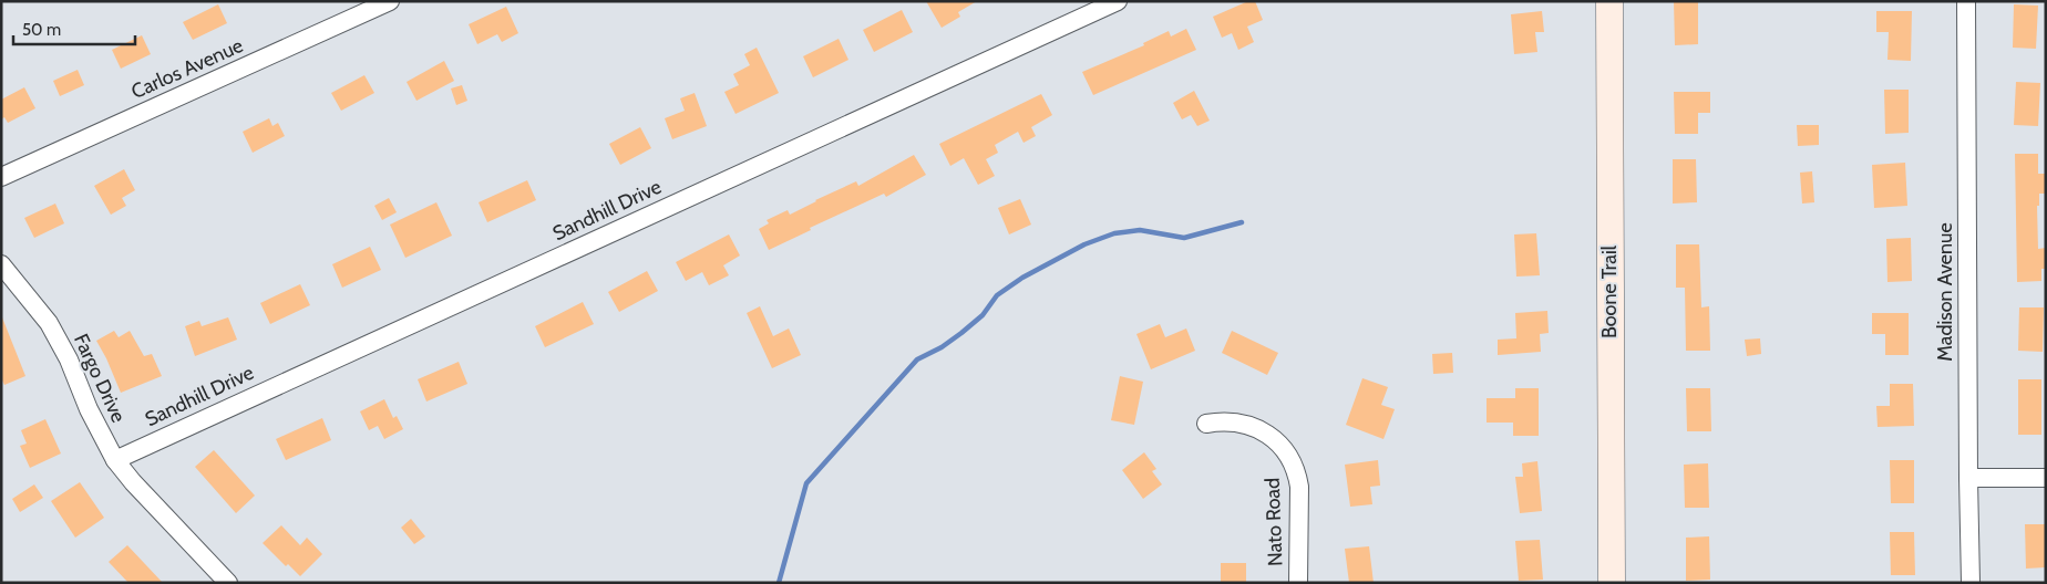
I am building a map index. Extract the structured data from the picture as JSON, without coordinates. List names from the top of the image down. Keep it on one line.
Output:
{"streets":{"street":["Carlos Avenue","Sandhill Drive","Boone Trail","Madison Avenue","Fargo Drive","Nato Road"]},"crossings":[["Sandhill Drive","Fargo Drive"]],"scale_bar":"50 m"}
